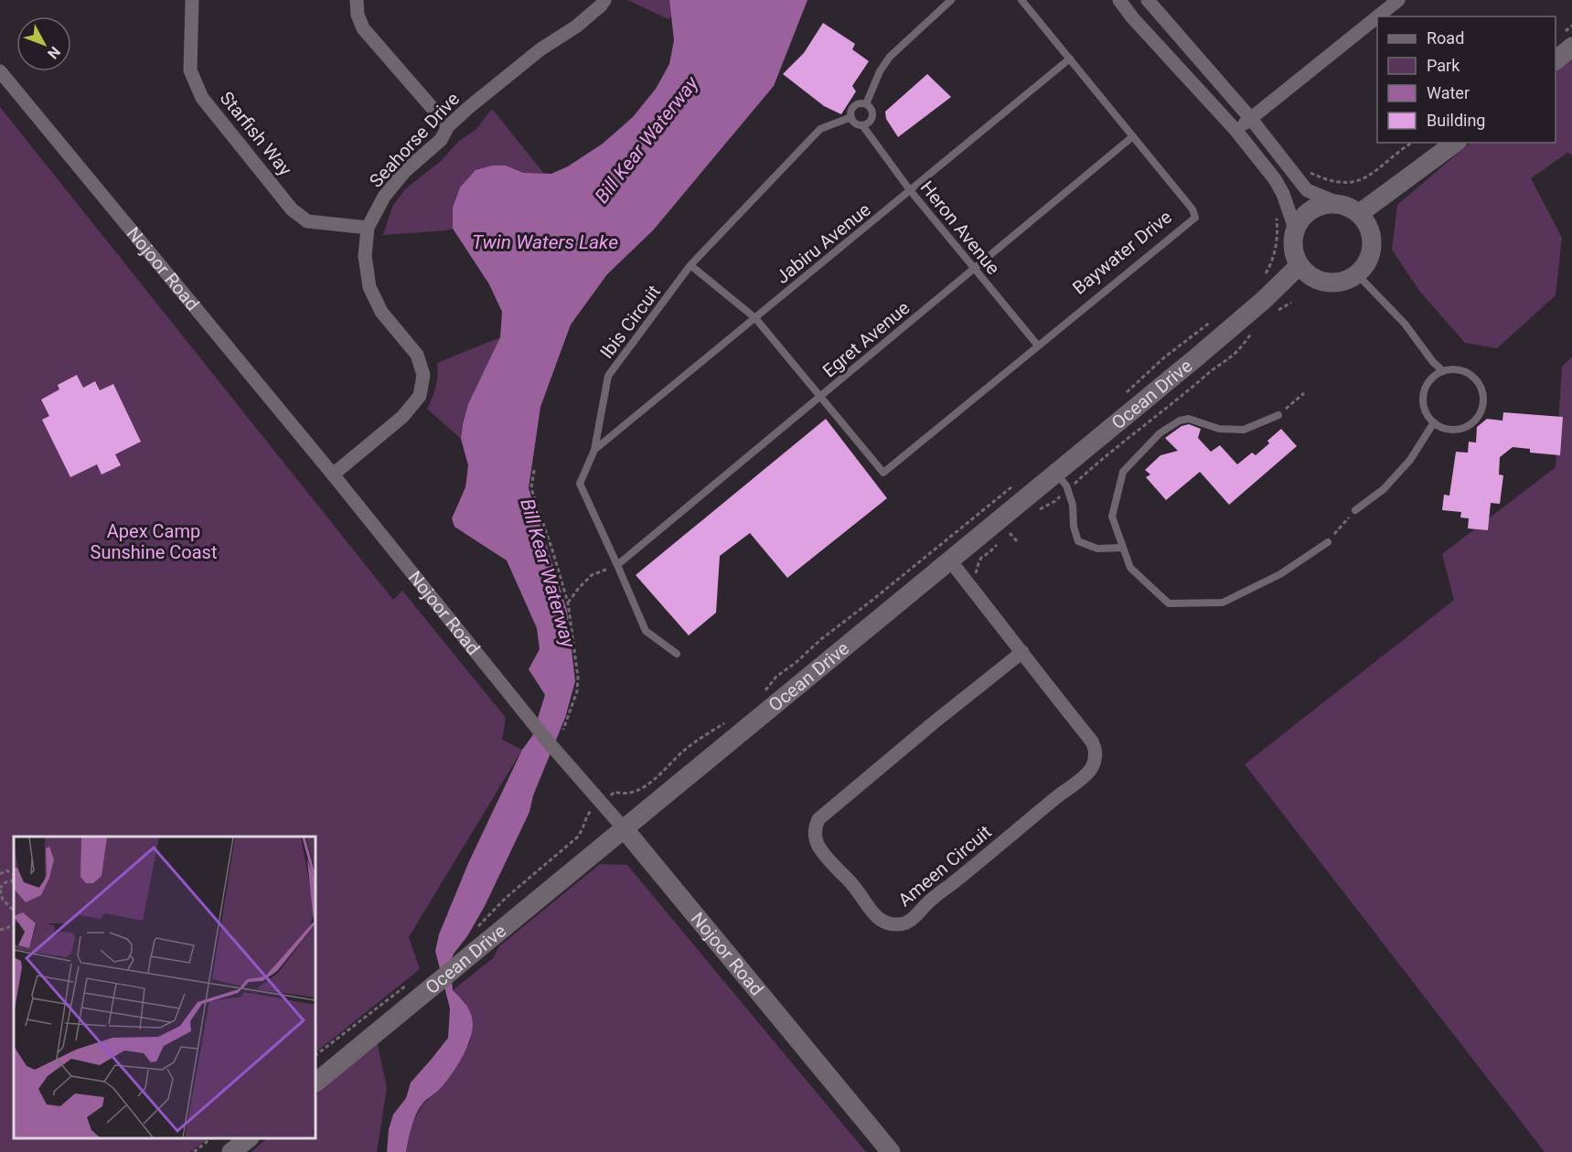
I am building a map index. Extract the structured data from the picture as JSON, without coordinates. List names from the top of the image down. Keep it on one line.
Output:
{"streets":{"street":["Starfish Way","Seahorse Drive","Nojoor Road","Ocean Drive","Ameen Circuit"],"lane":["Heron Avenue","Jabiru Avenue","Baywater Drive","Ibis Circuit","Egret Avenue"]},"crossings":[["Starfish Way","Seahorse Drive"],["Seahorse Drive","Nojoor Road"],["Heron Avenue","Jabiru Avenue"],["Heron Avenue","Baywater Drive"],["Heron Avenue","Ibis Circuit"],["Heron Avenue","Egret Avenue"],["Jabiru Avenue","Baywater Drive"],["Jabiru Avenue","Ibis Circuit"],["Baywater Drive","Egret Avenue"],["Nojoor Road","Ocean Drive"],["Ibis Circuit","Egret Avenue"],["Ocean Drive","Ameen Circuit"]],"water":["Bill Kear Waterway","Twin Waters Lake"],"parks":["Apex Camp Sunshine Coast"],"legend":["Road","Park","Water","Building"],"north":"bottom right"}
